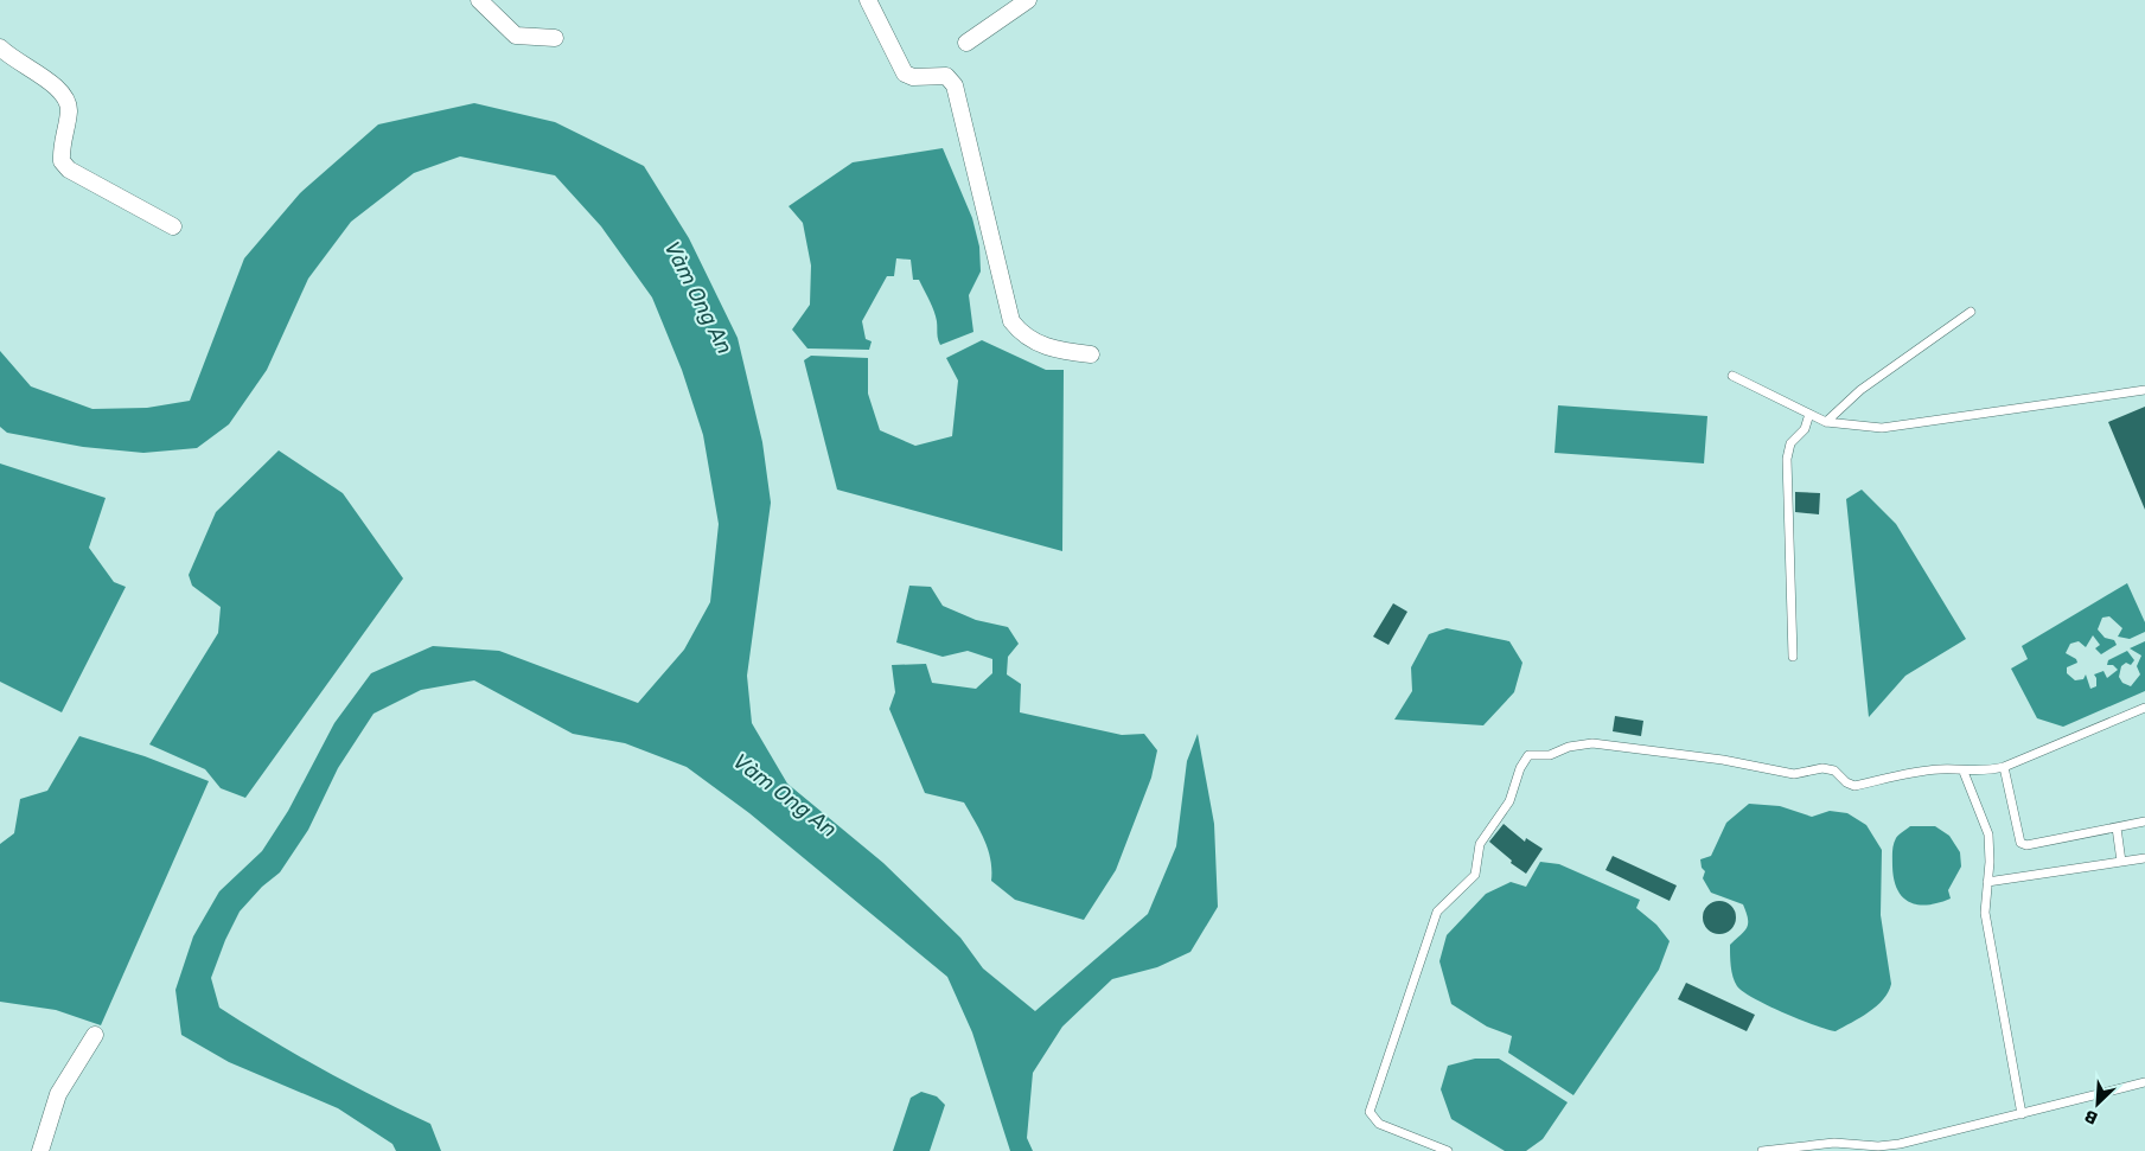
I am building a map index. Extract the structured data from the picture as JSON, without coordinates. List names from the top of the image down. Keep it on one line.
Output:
{"water":["Vàm Ong An"],"north":"bottom left"}
